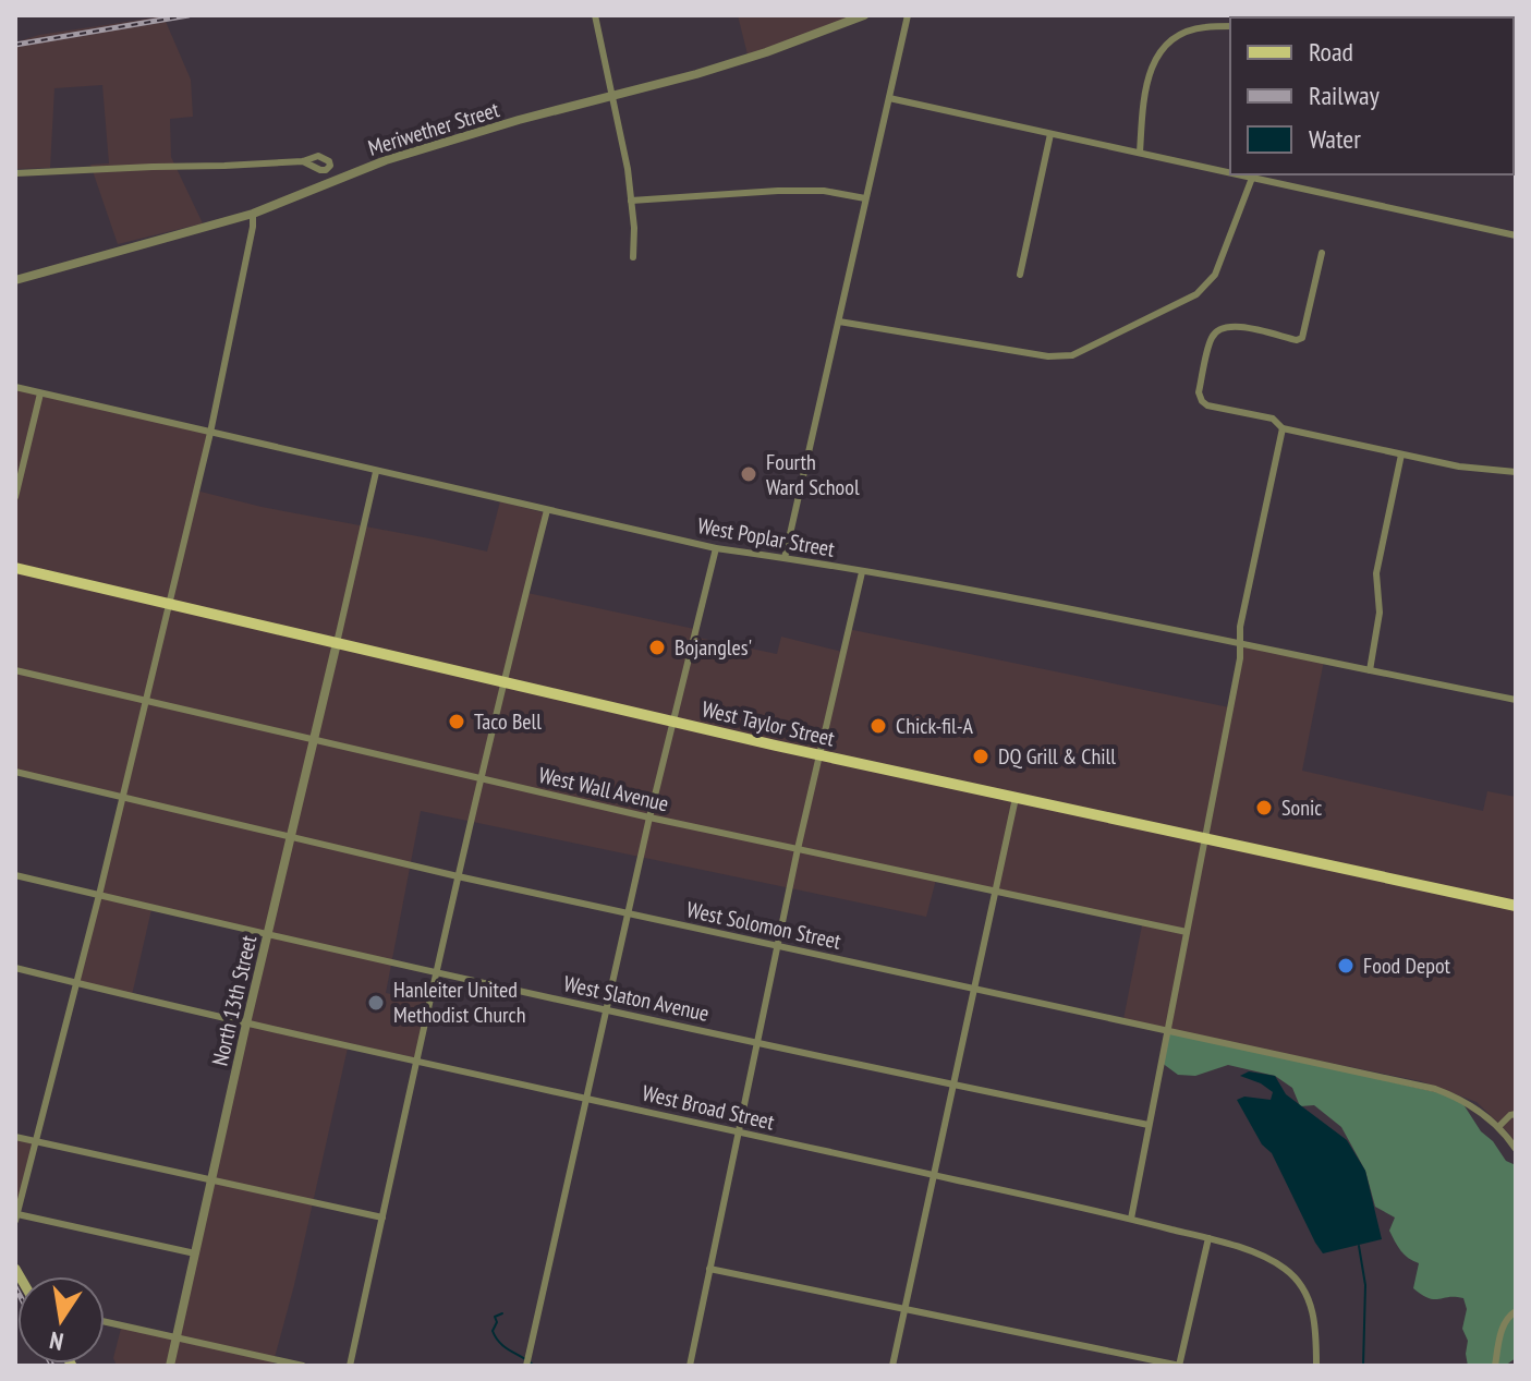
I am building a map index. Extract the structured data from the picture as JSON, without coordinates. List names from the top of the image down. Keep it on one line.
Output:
{"streets":{"main road":["West Taylor Street"],"street":["Meriwether Street","West Poplar Street","West Wall Avenue","West Solomon Street","West Slaton Avenue","North 13th Street","West Broad Street"]},"crossings":[["West Taylor Street","North 13th Street"],["West Wall Avenue","North 13th Street"],["West Solomon Street","North 13th Street"],["West Slaton Avenue","North 13th Street"],["North 13th Street","West Broad Street"]],"places":["Fourth Ward School","Bojangles'","Taco Bell","Chick-fil-A","DQ Grill & Chill","Sonic","Food Depot","Hanleiter United Methodist Church"],"legend":["Road","Railway","Water"],"north":"bottom"}
